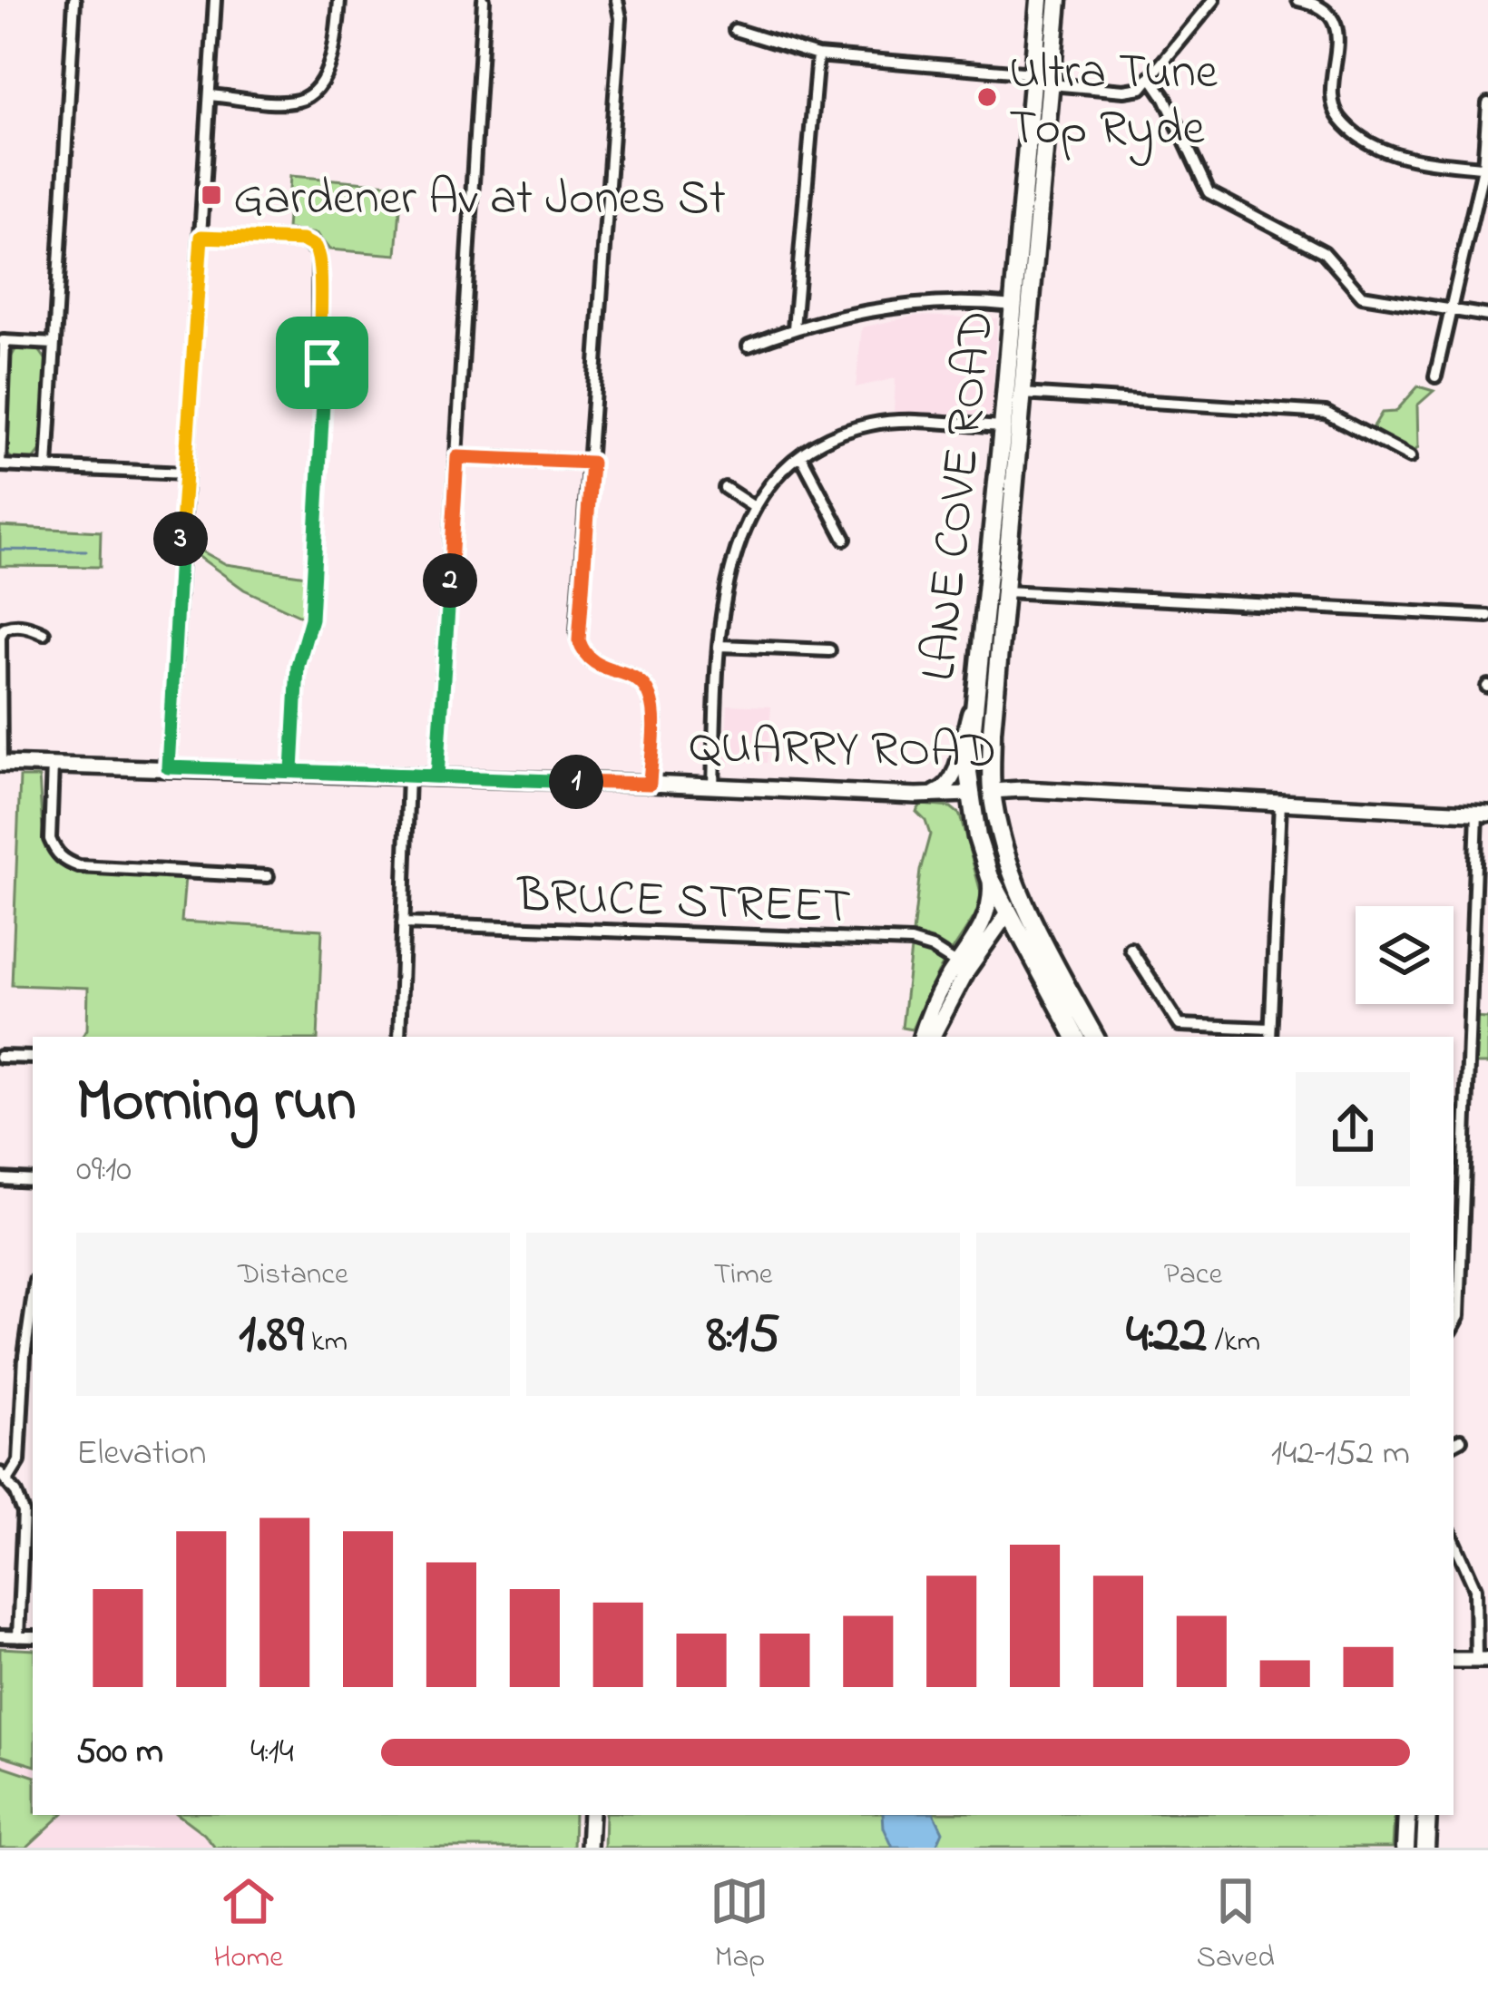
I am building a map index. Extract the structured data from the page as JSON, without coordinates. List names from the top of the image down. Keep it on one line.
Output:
{"streets":{"highway":["LANE COVE ROAD","QUARRY ROAD"],"street":["BRUCE STREET"]},"crossings":[["LANE COVE ROAD","QUARRY ROAD"]],"places":{"other":["Ultra Tune Top Ryde"],"transit":["Gardener Av at Jones St"]},"page":{"pins":["3","2","1"],"heading":["Morning run","09:10"],"stats":[["Distance","1.89 km"],["Time","8:15"],["Pace","4:22 /km"]],"chart":["Elevation","142–152 m"],"list":[{"name":"500 m","note":"4:14"}],"tabs":["Home","Map","Saved"]}}
